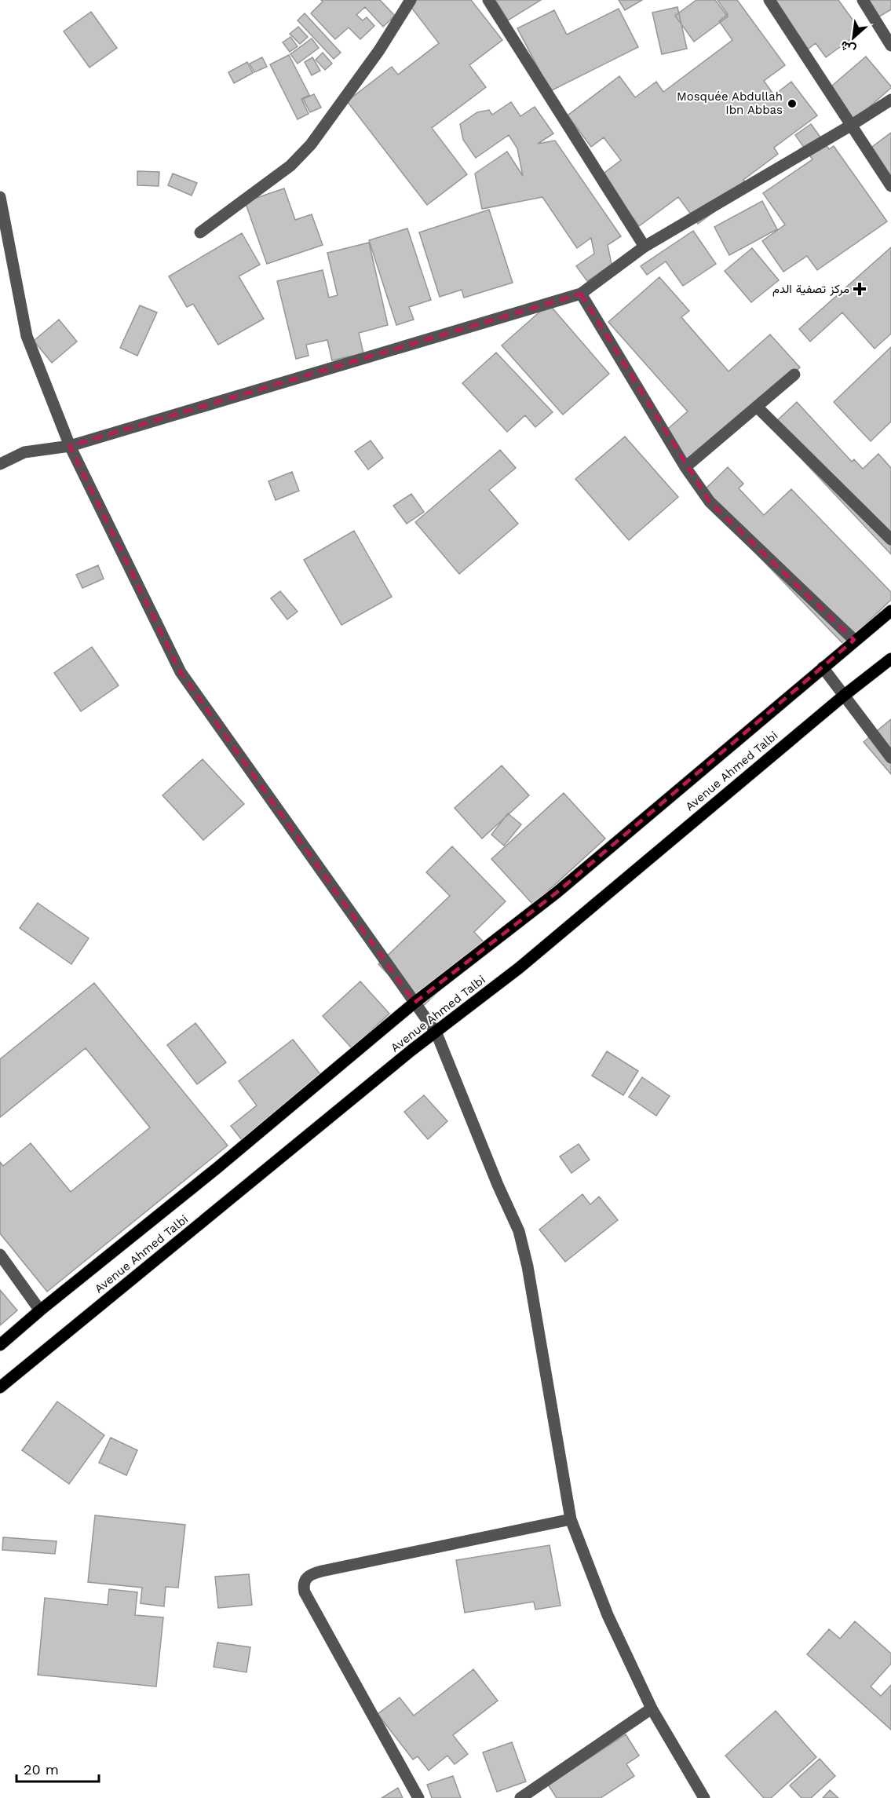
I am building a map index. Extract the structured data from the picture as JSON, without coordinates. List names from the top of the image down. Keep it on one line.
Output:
{"streets":{"main road":["Avenue Ahmed Talbi"]},"places":{"other":["Mosquée Abdullah Ibn Abbas"],"health":["مركز تصفية الدم"]},"scale_bar":"20 m","north":"bottom left"}
